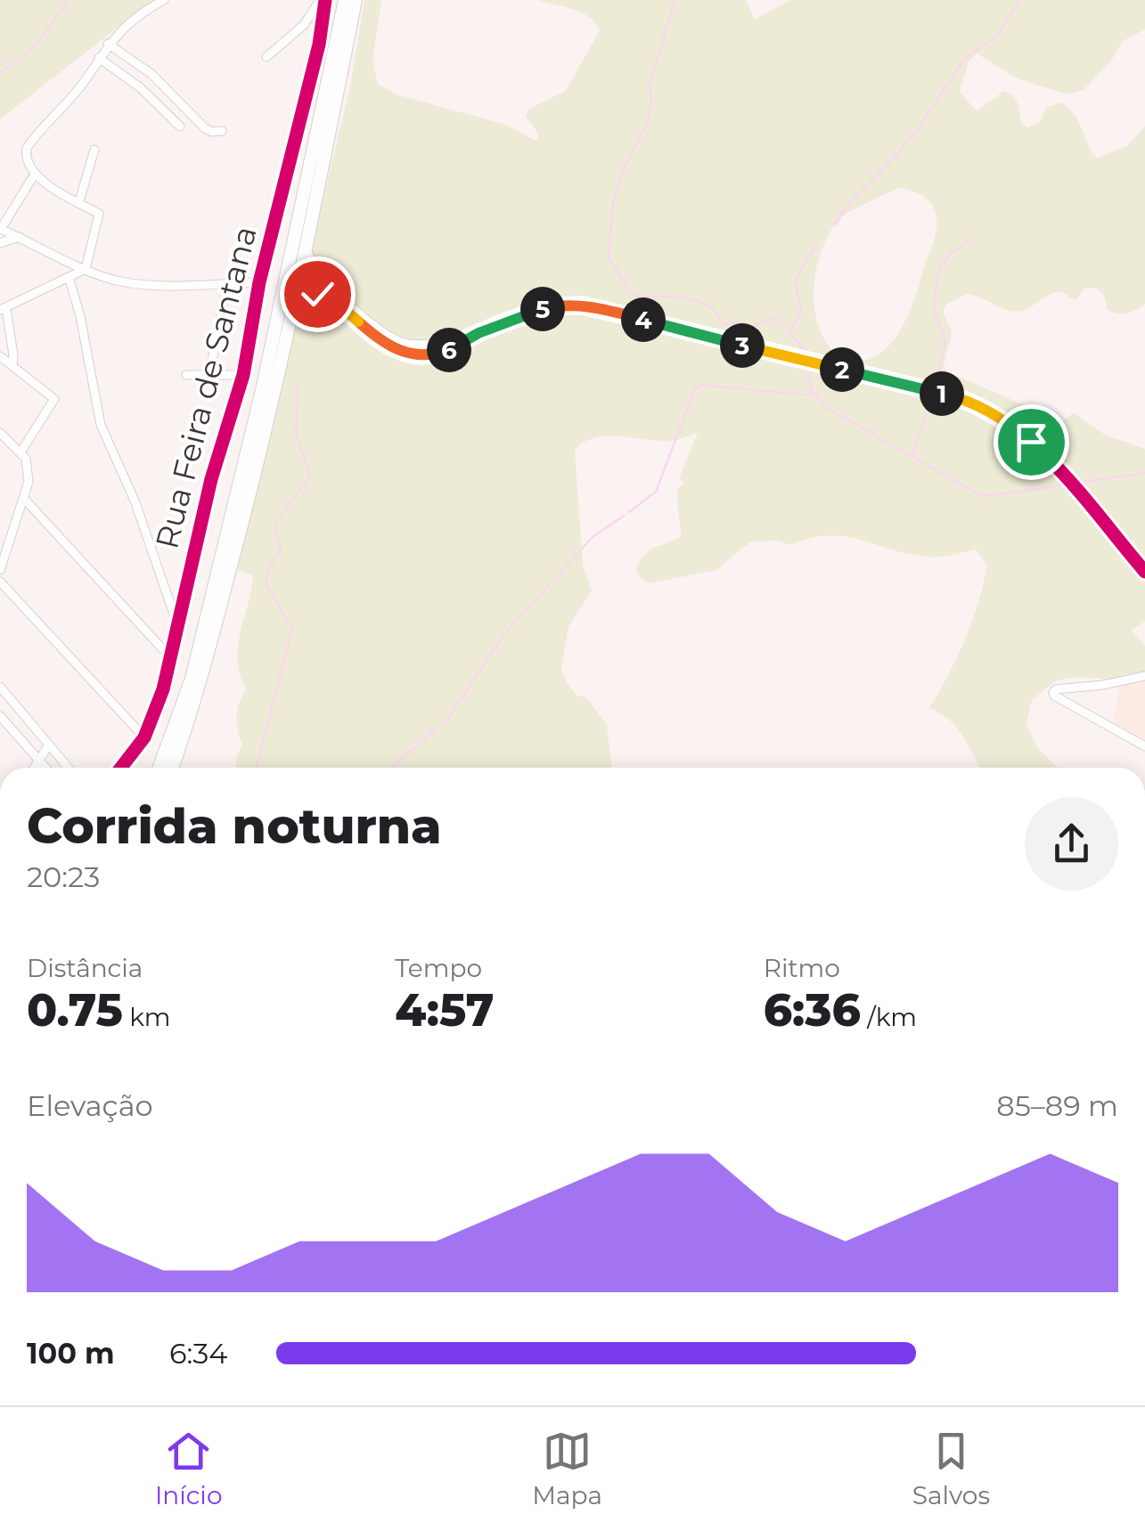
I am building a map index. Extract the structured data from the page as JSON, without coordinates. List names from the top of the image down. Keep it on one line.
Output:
{"streets":{"street":["Rua Feira de Santana"]},"page":{"pins":["5","4","3","6","2","1"],"heading":["Corrida noturna","20:23"],"stats":[["Distância","0.75 km"],["Tempo","4:57"],["Ritmo","6:36 /km"]],"chart":["Elevação","85–89 m"],"list":[{"name":"100 m","note":"6:34"}],"tabs":["Início","Mapa","Salvos"]}}
